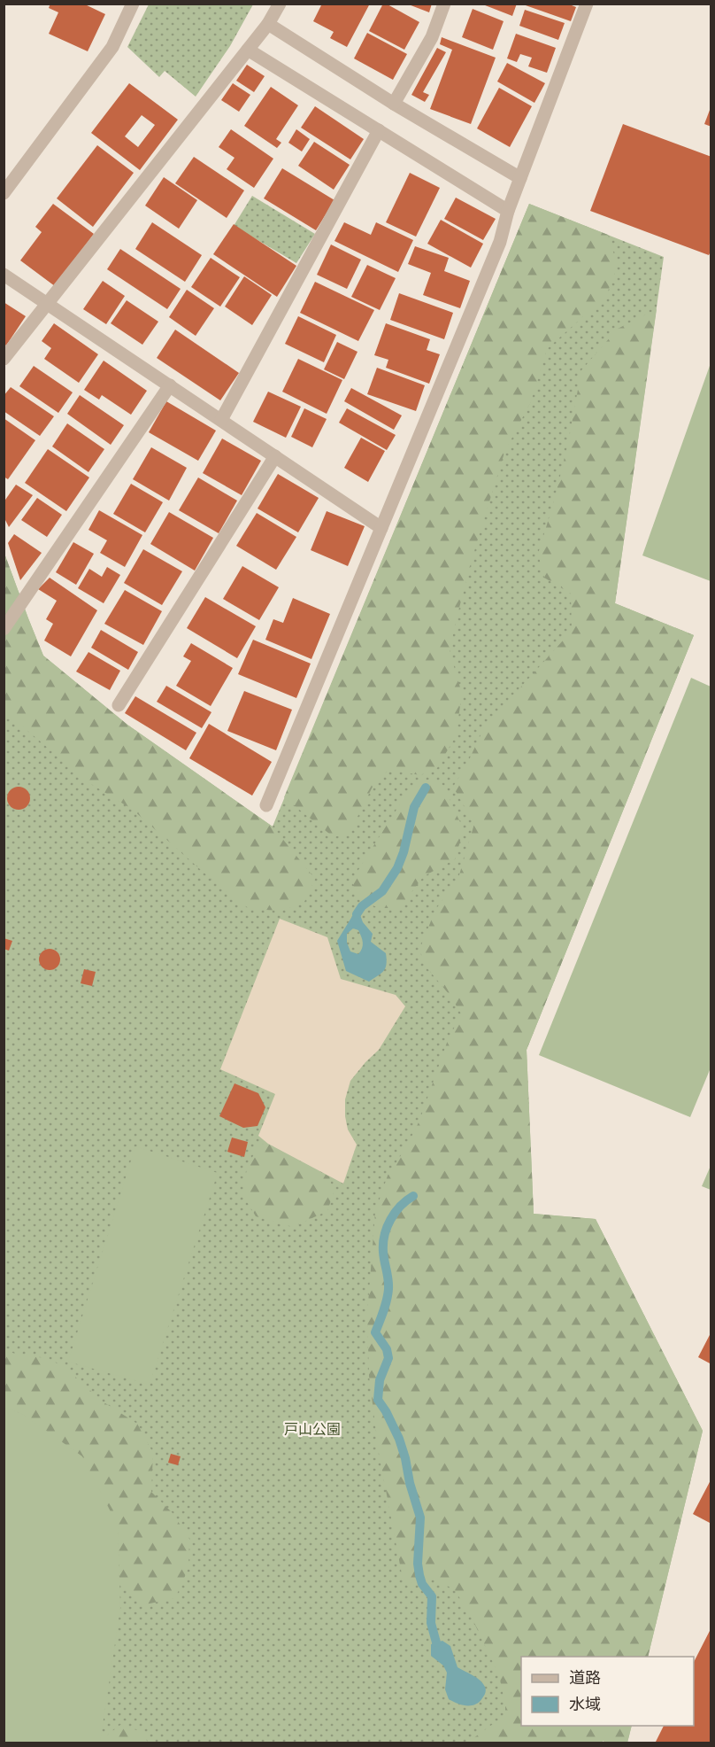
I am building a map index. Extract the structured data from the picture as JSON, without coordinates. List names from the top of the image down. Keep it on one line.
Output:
{"parks":["戸山公園"],"legend":["道路","水域"]}
